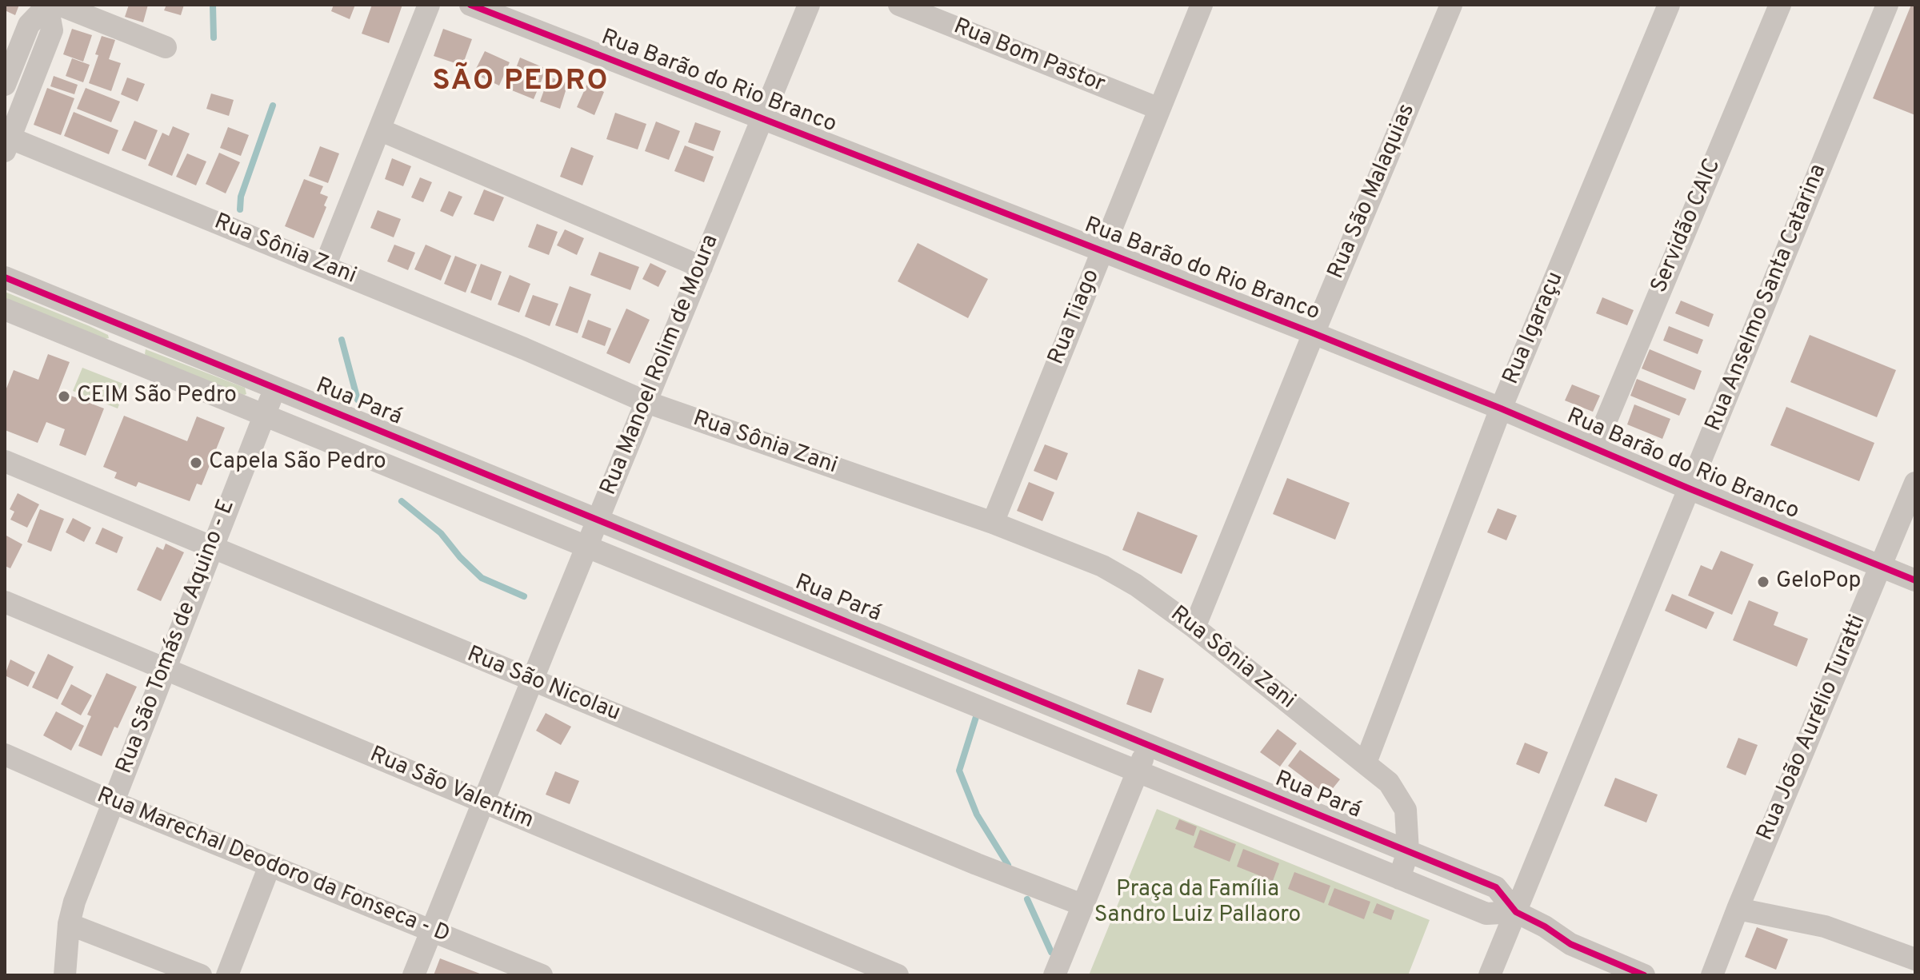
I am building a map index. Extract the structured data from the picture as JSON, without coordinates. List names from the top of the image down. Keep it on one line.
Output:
{"streets":{"street":["Rua Bom Pastor","Rua Barão do Rio Branco","Rua São Malaquias","Servidão CAIC","Rua Sônia Zani","Rua Anselmo Santa Catarina","Rua Tiago","Rua Igaraçu","Rua Manoel Rolim de Moura","Rua Pará","Rua São Tomás de Aquino - E","Rua São Nicolau","Rua João Aurélio Turatti","Rua São Valentim","Rua Marechal Deodoro da Fonseca - D"]},"crossings":[["Rua Bom Pastor","Rua Tiago"],["Rua Barão do Rio Branco","Rua São Malaquias"],["Rua Barão do Rio Branco","Servidão CAIC"],["Rua Barão do Rio Branco","Rua Anselmo Santa Catarina"],["Rua Barão do Rio Branco","Rua Tiago"],["Rua Barão do Rio Branco","Rua Igaraçu"],["Rua Barão do Rio Branco","Rua Manoel Rolim de Moura"],["Rua Barão do Rio Branco","Rua João Aurélio Turatti"],["Rua São Malaquias","Rua Sônia Zani"],["Rua Sônia Zani","Rua Tiago"],["Rua Sônia Zani","Rua Igaraçu"],["Rua Sônia Zani","Rua Manoel Rolim de Moura"],["Rua Sônia Zani","Rua Pará"],["Rua Anselmo Santa Catarina","Rua Pará"],["Rua Manoel Rolim de Moura","Rua Pará"],["Rua Manoel Rolim de Moura","Rua São Nicolau"],["Rua Manoel Rolim de Moura","Rua São Valentim"],["Rua Manoel Rolim de Moura","Rua Marechal Deodoro da Fonseca - D"],["Rua Pará","Rua São Tomás de Aquino - E"],["Rua São Tomás de Aquino - E","Rua São Nicolau"],["Rua São Tomás de Aquino - E","Rua São Valentim"],["Rua São Tomás de Aquino - E","Rua Marechal Deodoro da Fonseca - D"]],"districts":["SÃO PEDRO"],"parks":["Praça da Família Sandro Luiz Pallaoro"],"places":["CEIM São Pedro","Capela São Pedro","GeloPop"]}
